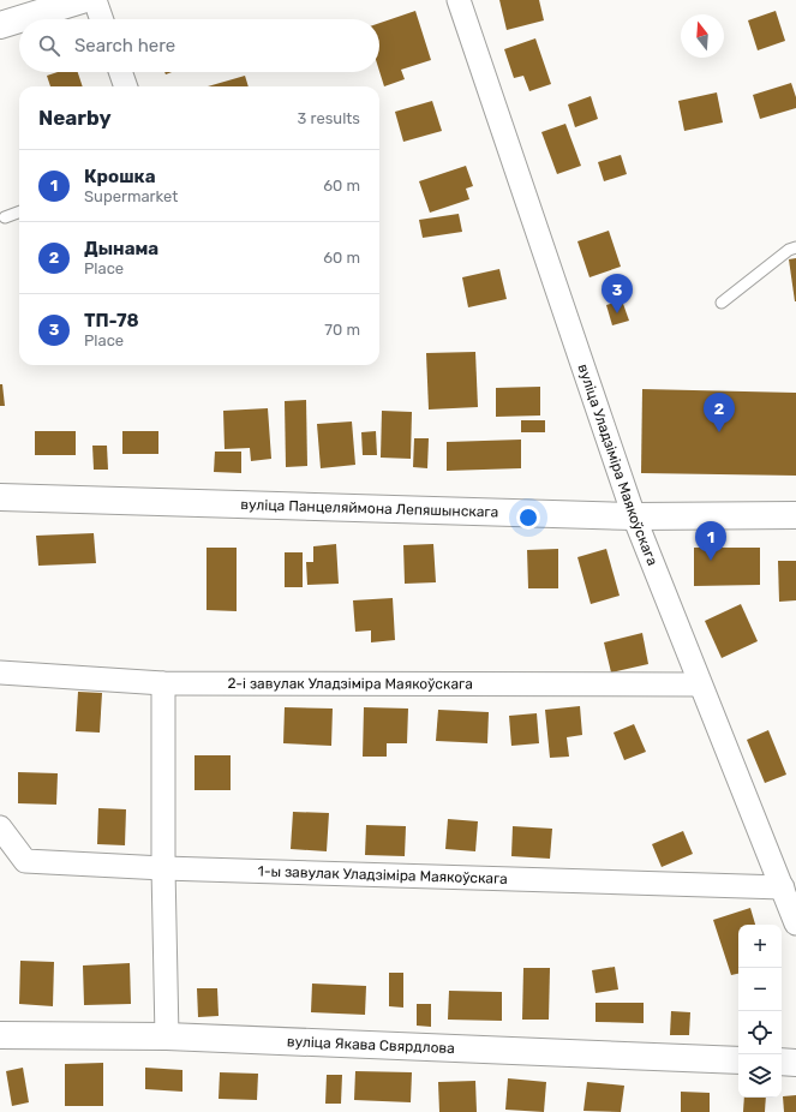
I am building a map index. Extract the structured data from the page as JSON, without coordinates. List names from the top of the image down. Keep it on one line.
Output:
{"streets":{"street":["вуліца Уладзіміра Маякоўскага","вуліца Панцеляймона Лепяшынскага","2-і завулак Уладзіміра Маякоўскага","1-ы завулак Уладзіміра Маякоўскага","вуліца Якава Свярдлова"]},"crossings":[["вуліца Уладзіміра Маякоўскага","вуліца Панцеляймона Лепяшынскага"],["вуліца Уладзіміра Маякоўскага","2-і завулак Уладзіміра Маякоўскага"],["вуліца Уладзіміра Маякоўскага","1-ы завулак Уладзіміра Маякоўскага"]],"north":"top","page":{"search":"Search here","heading":["Nearby","3 results"],"list":[{"mark":"1","name":"Крошка","note":"Supermarket","value":"60 m"},{"mark":"2","name":"Дынама","note":"Place","value":"60 m"},{"mark":"3","name":"ТП-78","note":"Place","value":"70 m"}],"pins":["3","2","1"],"map_buttons":["+","−"]}}
